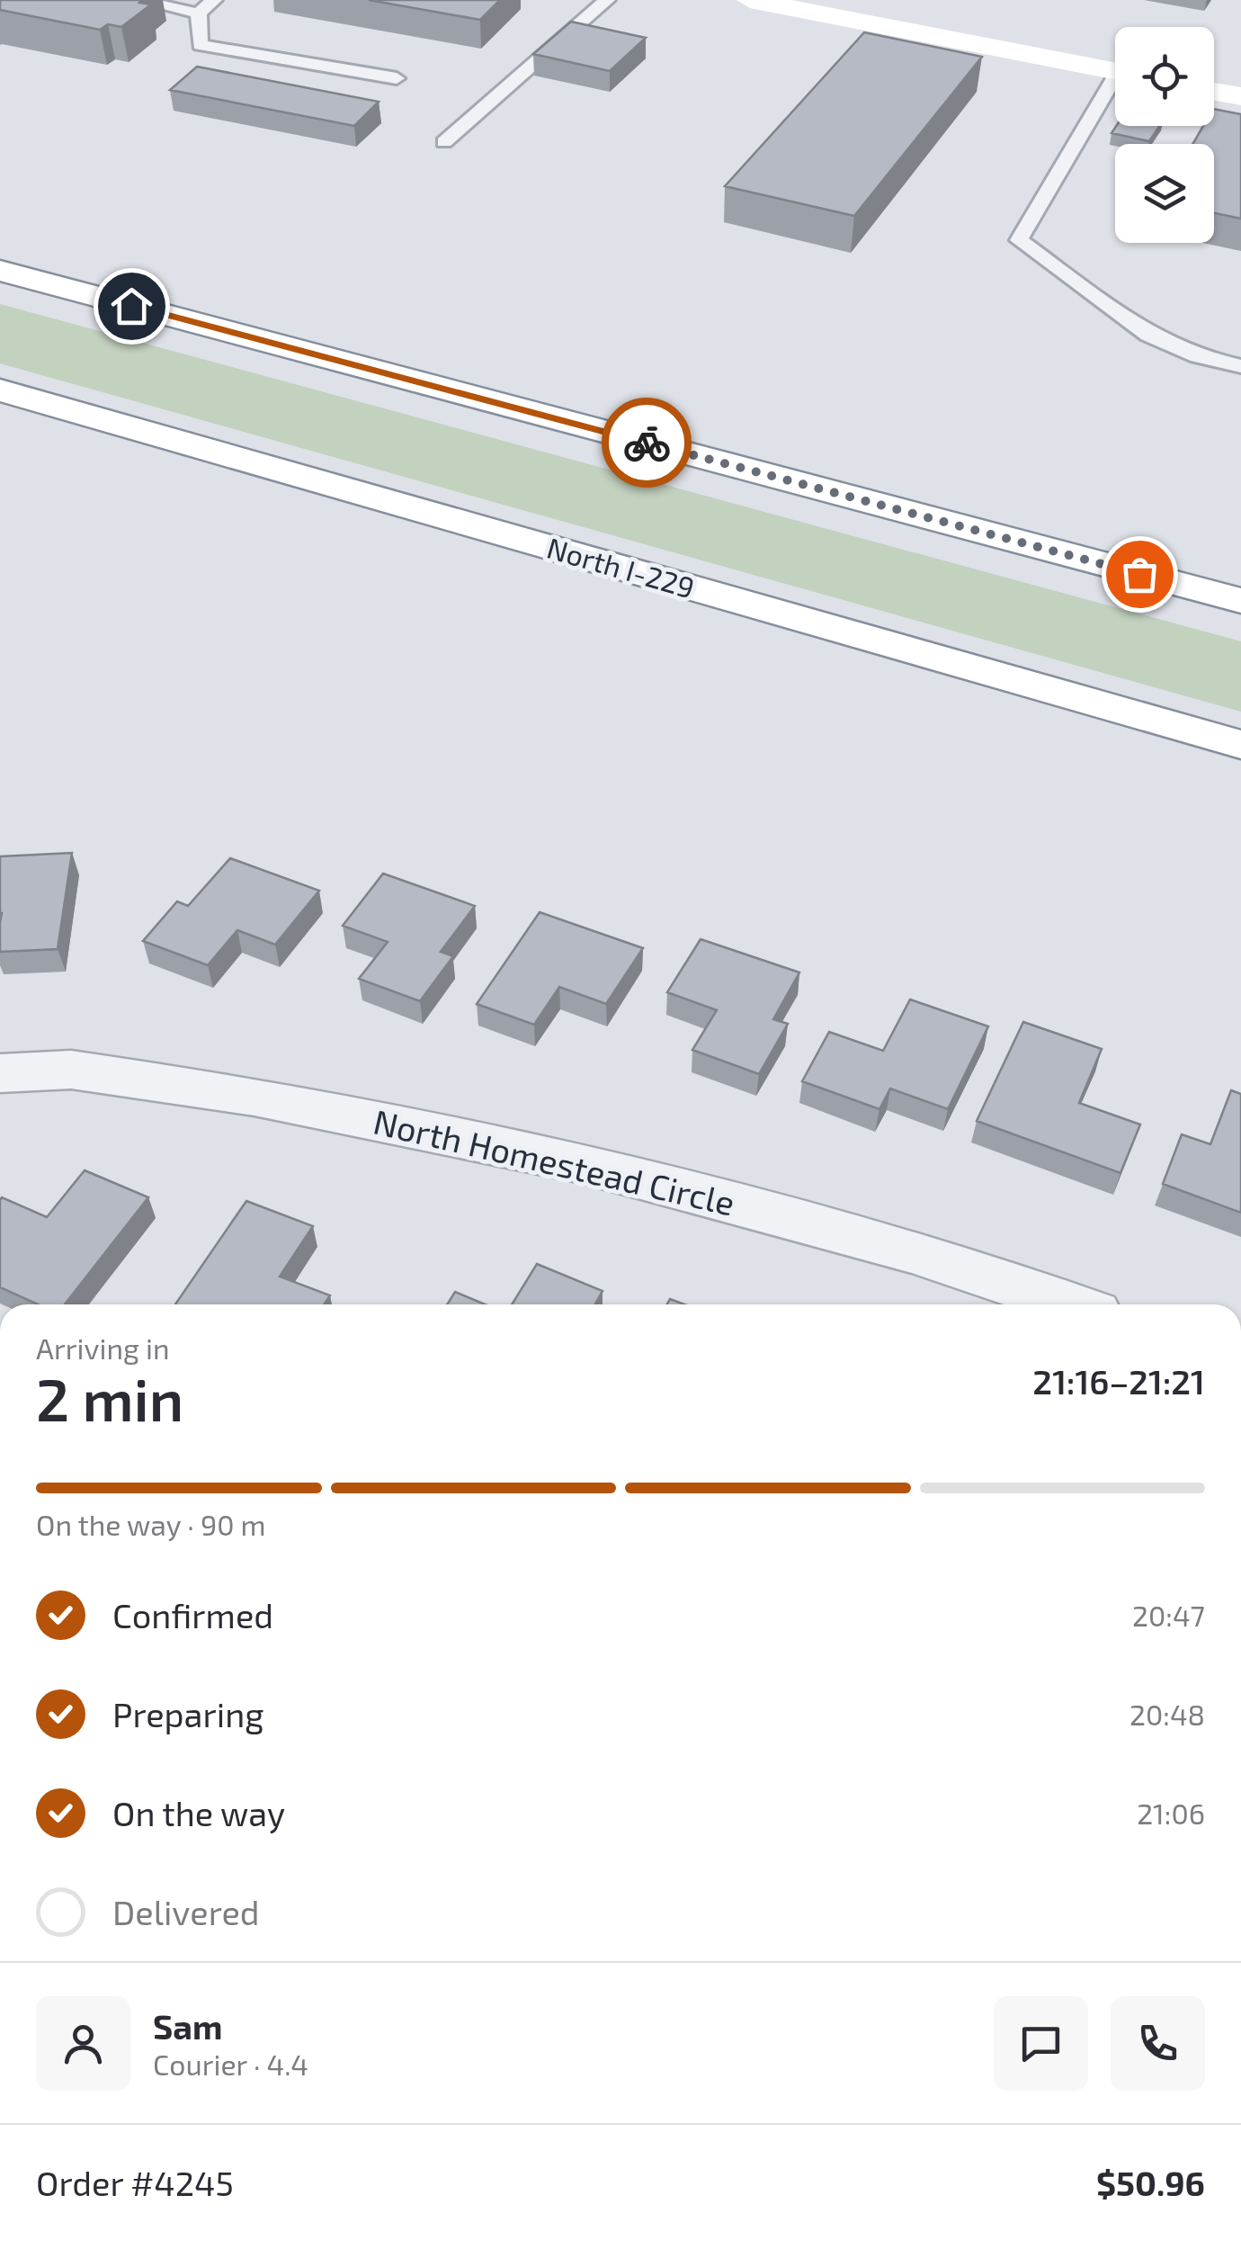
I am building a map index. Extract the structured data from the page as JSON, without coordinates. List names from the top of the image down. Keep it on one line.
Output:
{"streets":{"main road":["North I-229"],"street":["North Homestead Circle"]},"page":{"heading":["2 min","Arriving in","21:16–21:21"],"panel":["Sam","Courier · 4.4","Order #4245","$50.96"],"bar":"On the way · 90 m","list":[["Confirmed","20:47"],["Preparing","20:48"],["On the way","21:06"],"Delivered"]}}
